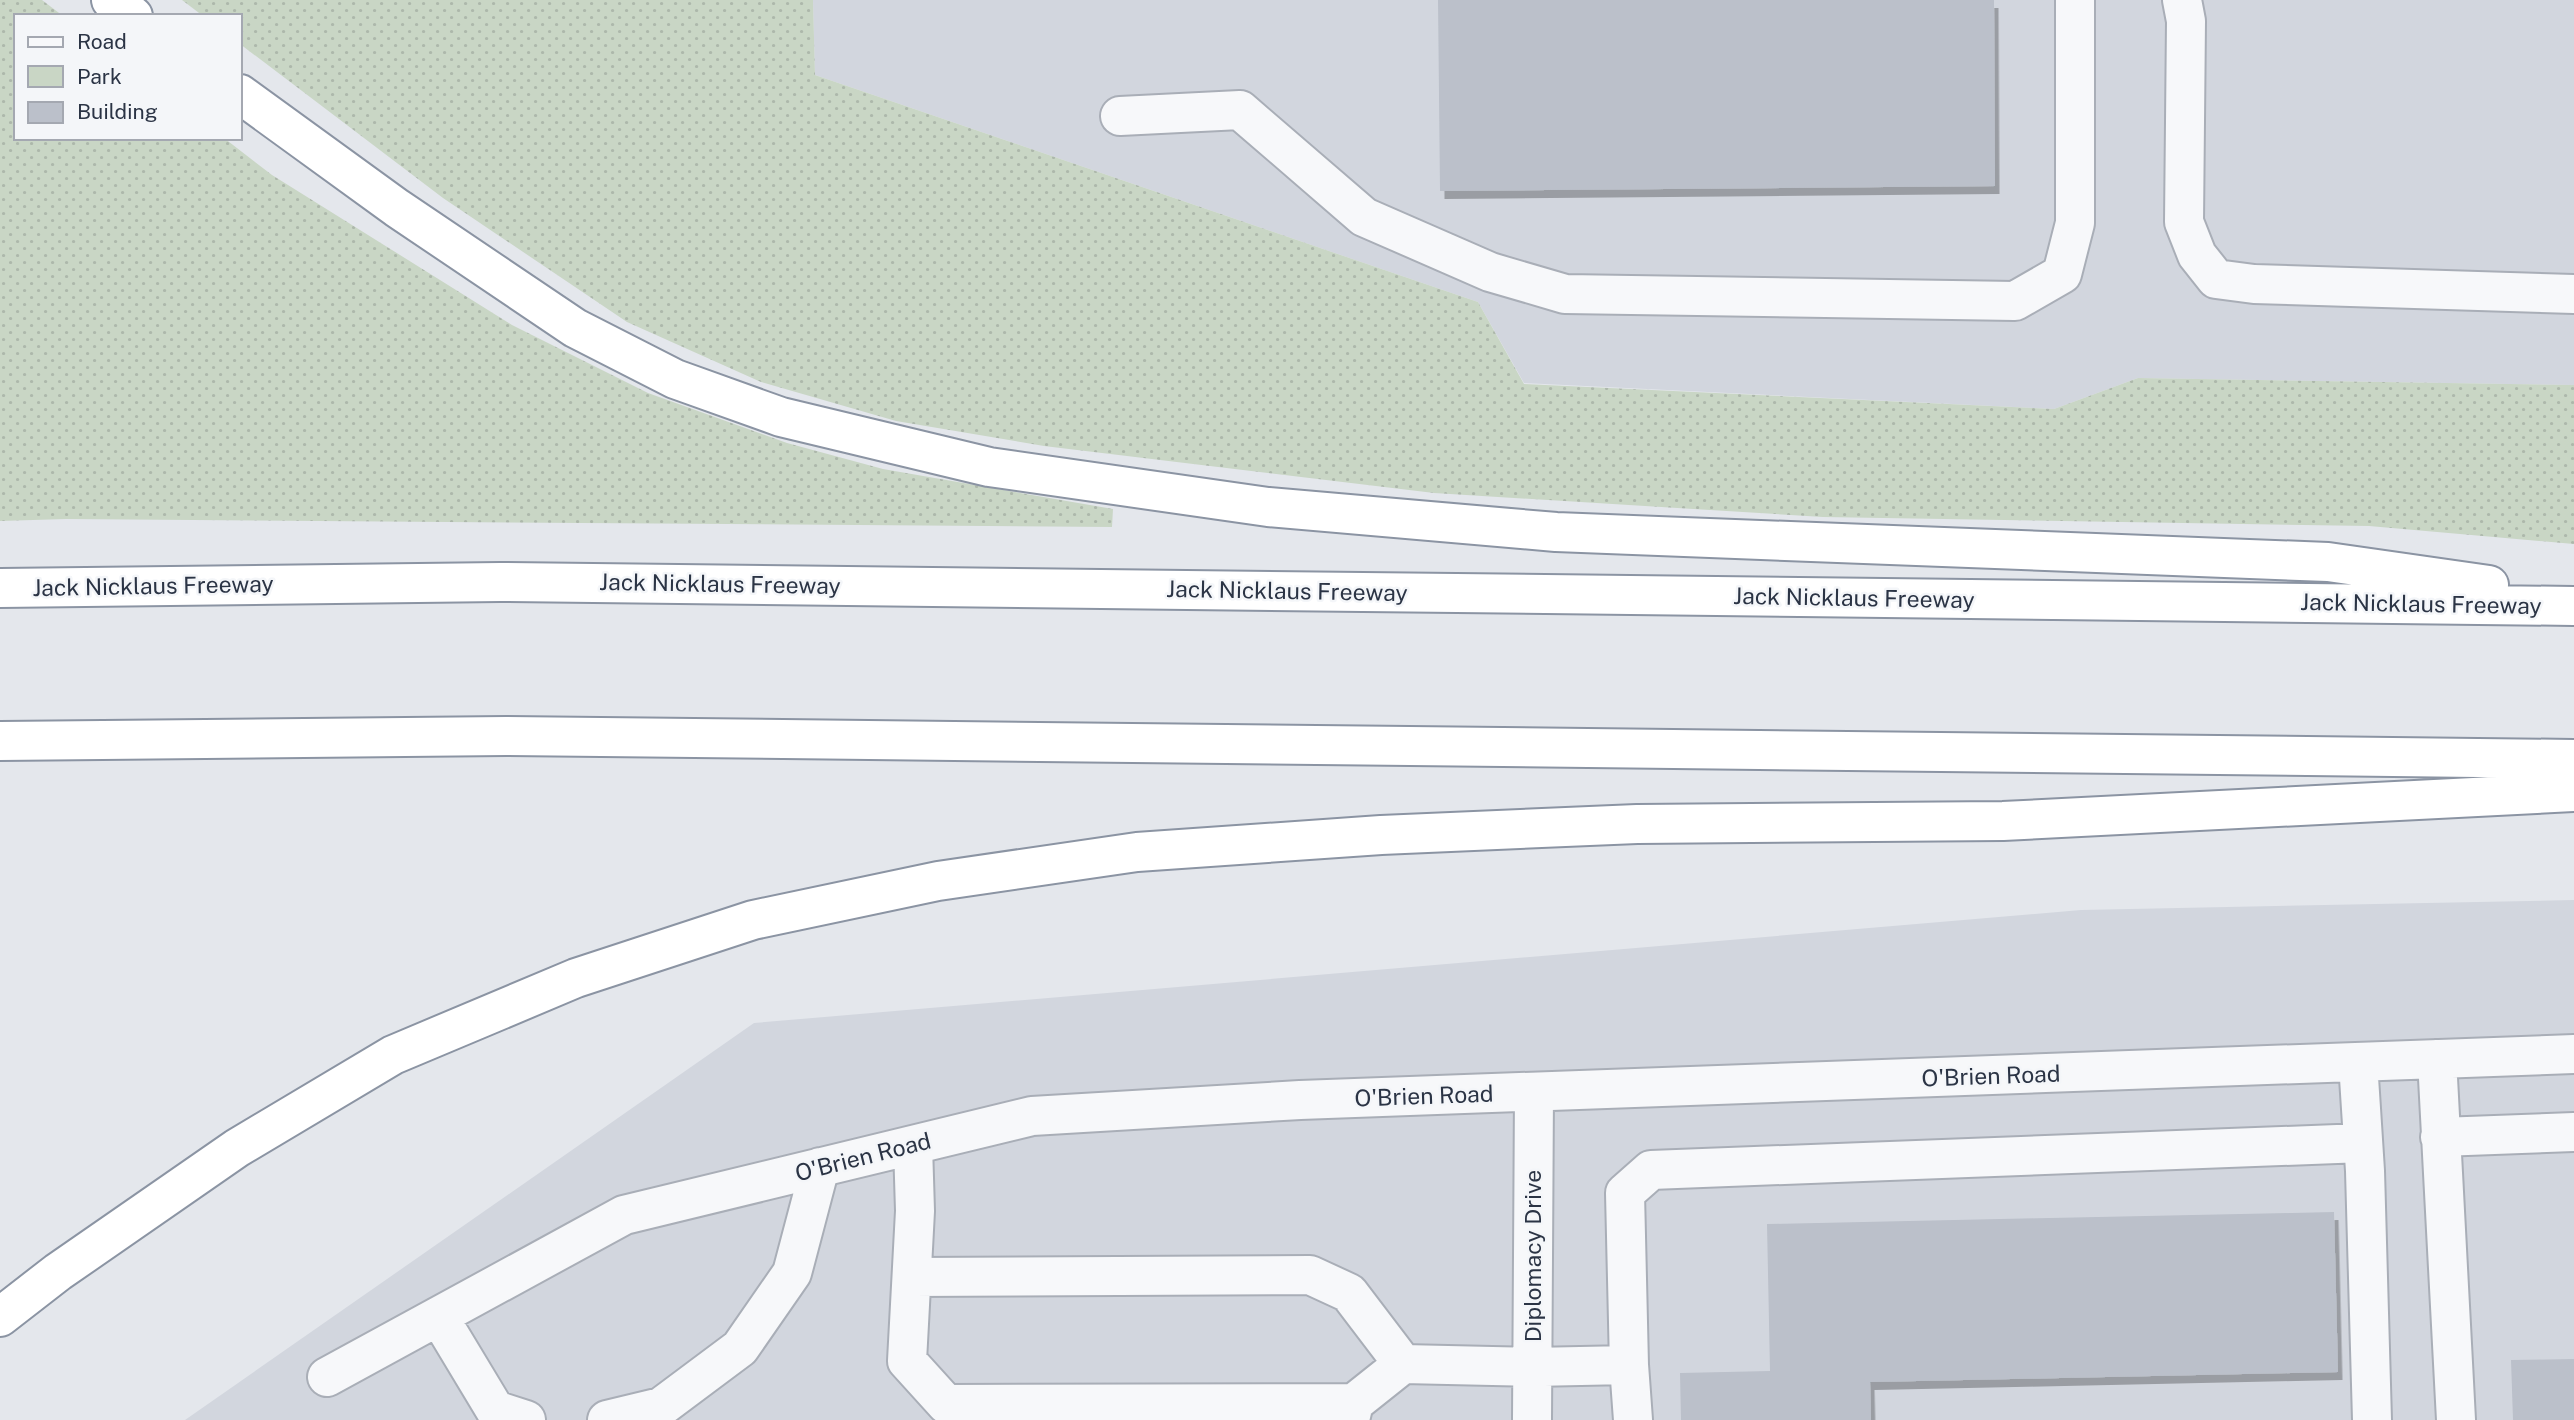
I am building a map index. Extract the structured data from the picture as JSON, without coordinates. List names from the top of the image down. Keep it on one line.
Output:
{"streets":{"highway":["Jack Nicklaus Freeway"],"street":["O'Brien Road","Diplomacy Drive"]},"crossings":[["O'Brien Road","Diplomacy Drive"]],"legend":["Road","Park","Building"]}
